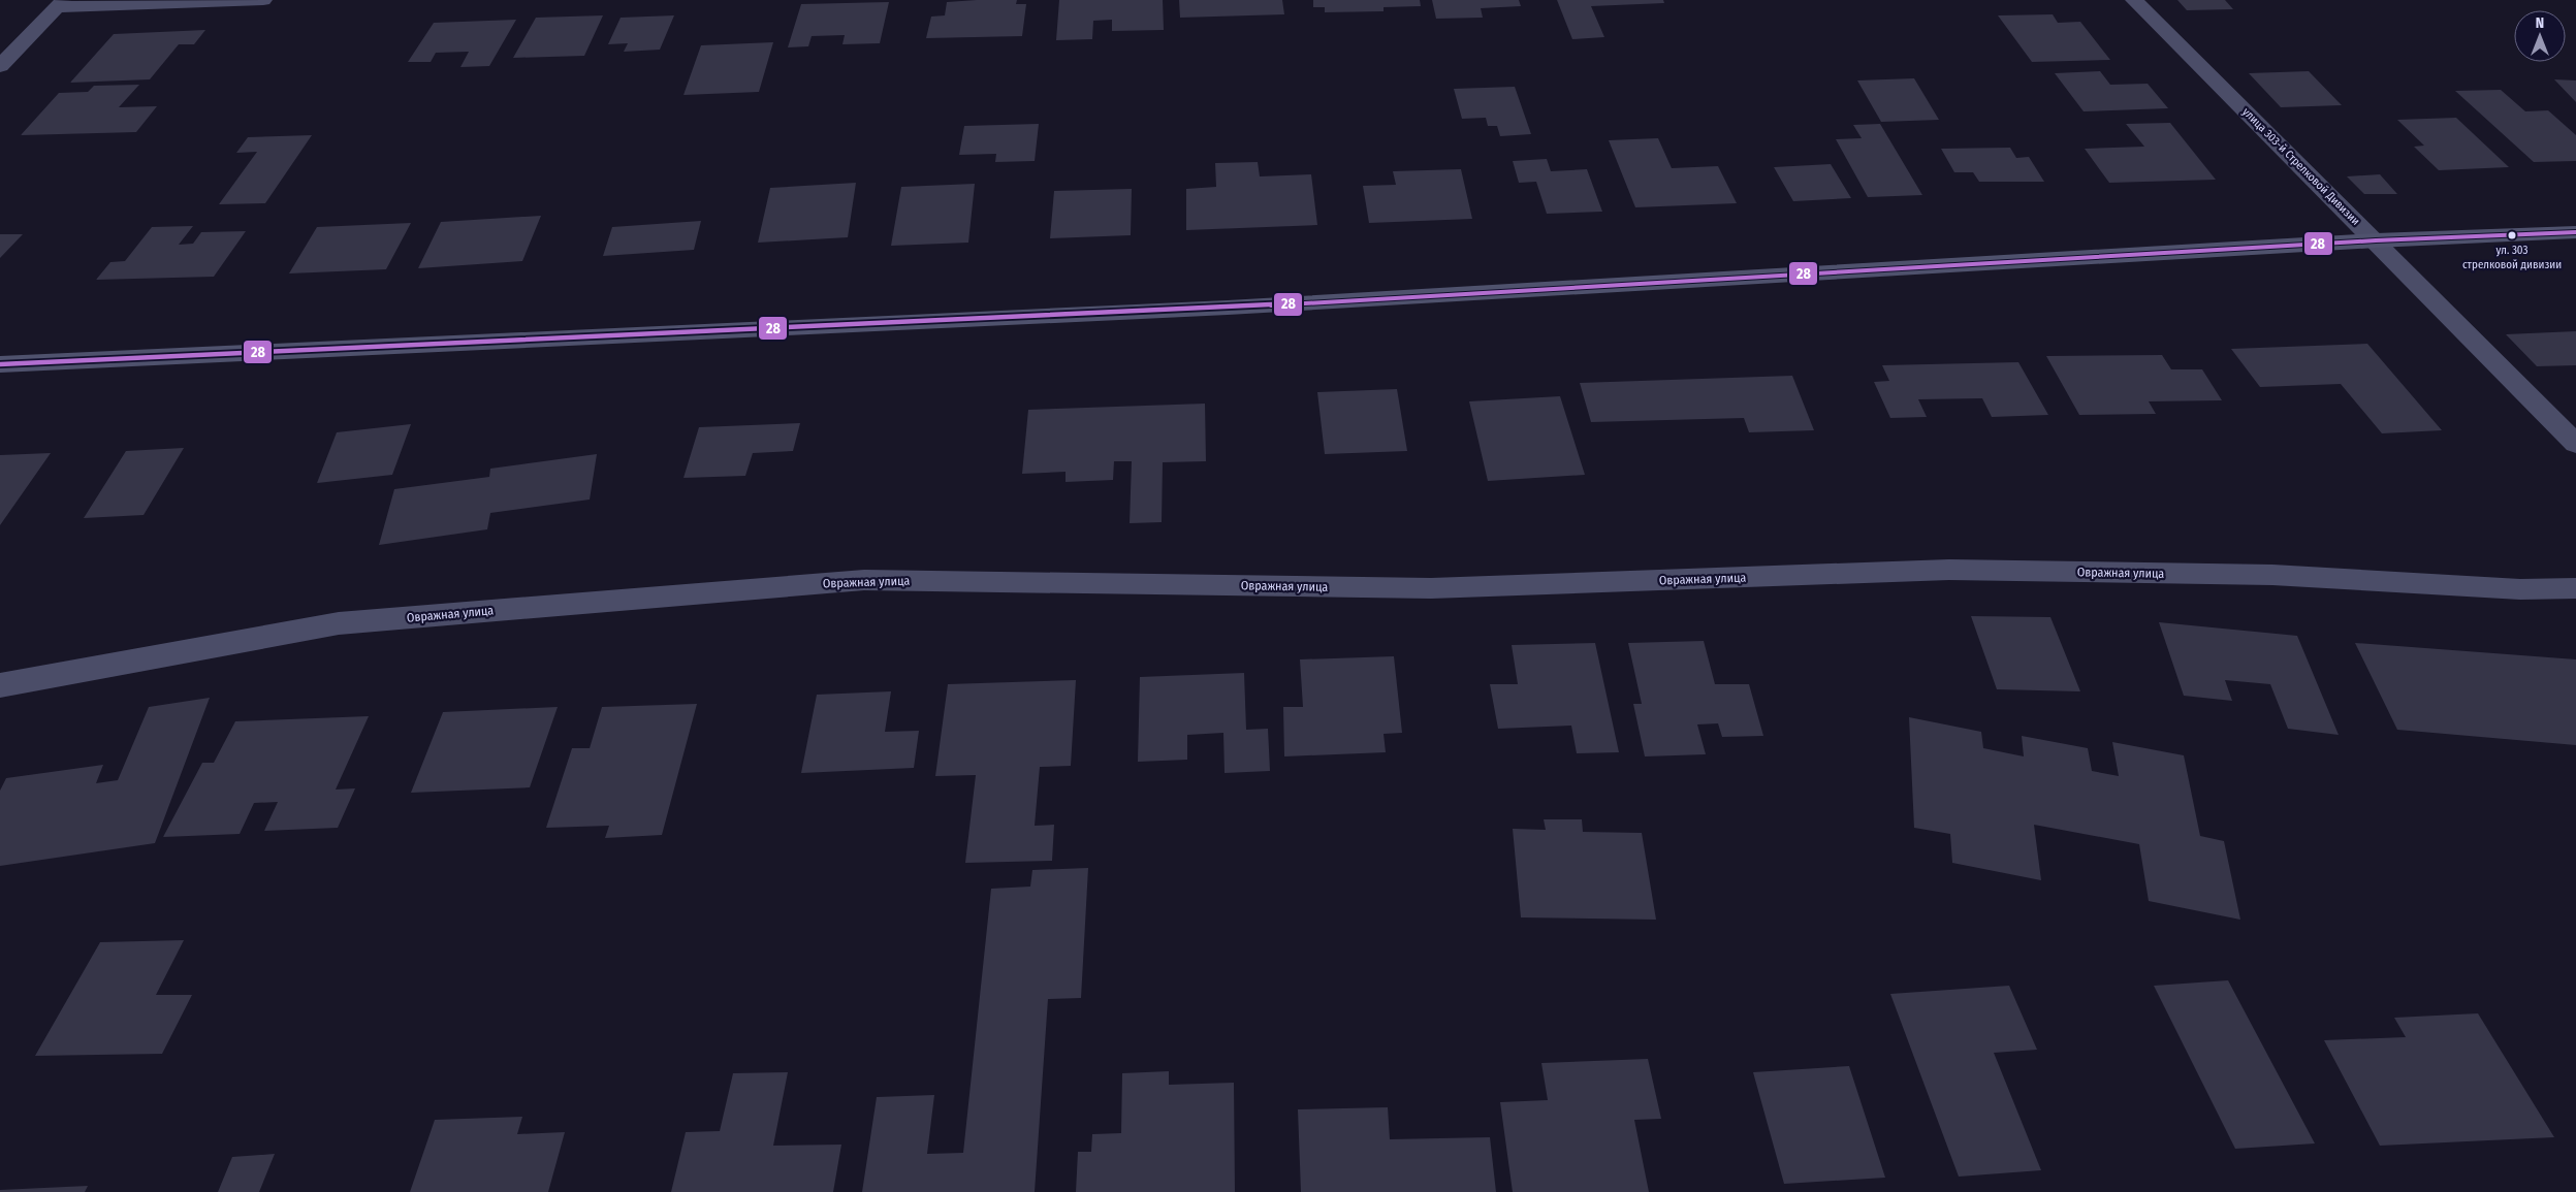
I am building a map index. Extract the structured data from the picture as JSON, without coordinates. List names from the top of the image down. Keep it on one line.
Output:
{"streets":{"street":["улица 303-й Стрелковой Дивизии","Овражная улица"]},"places":["ул. 303 стрелковой дивизии"],"lines":["transit line 28"],"north":"top"}
